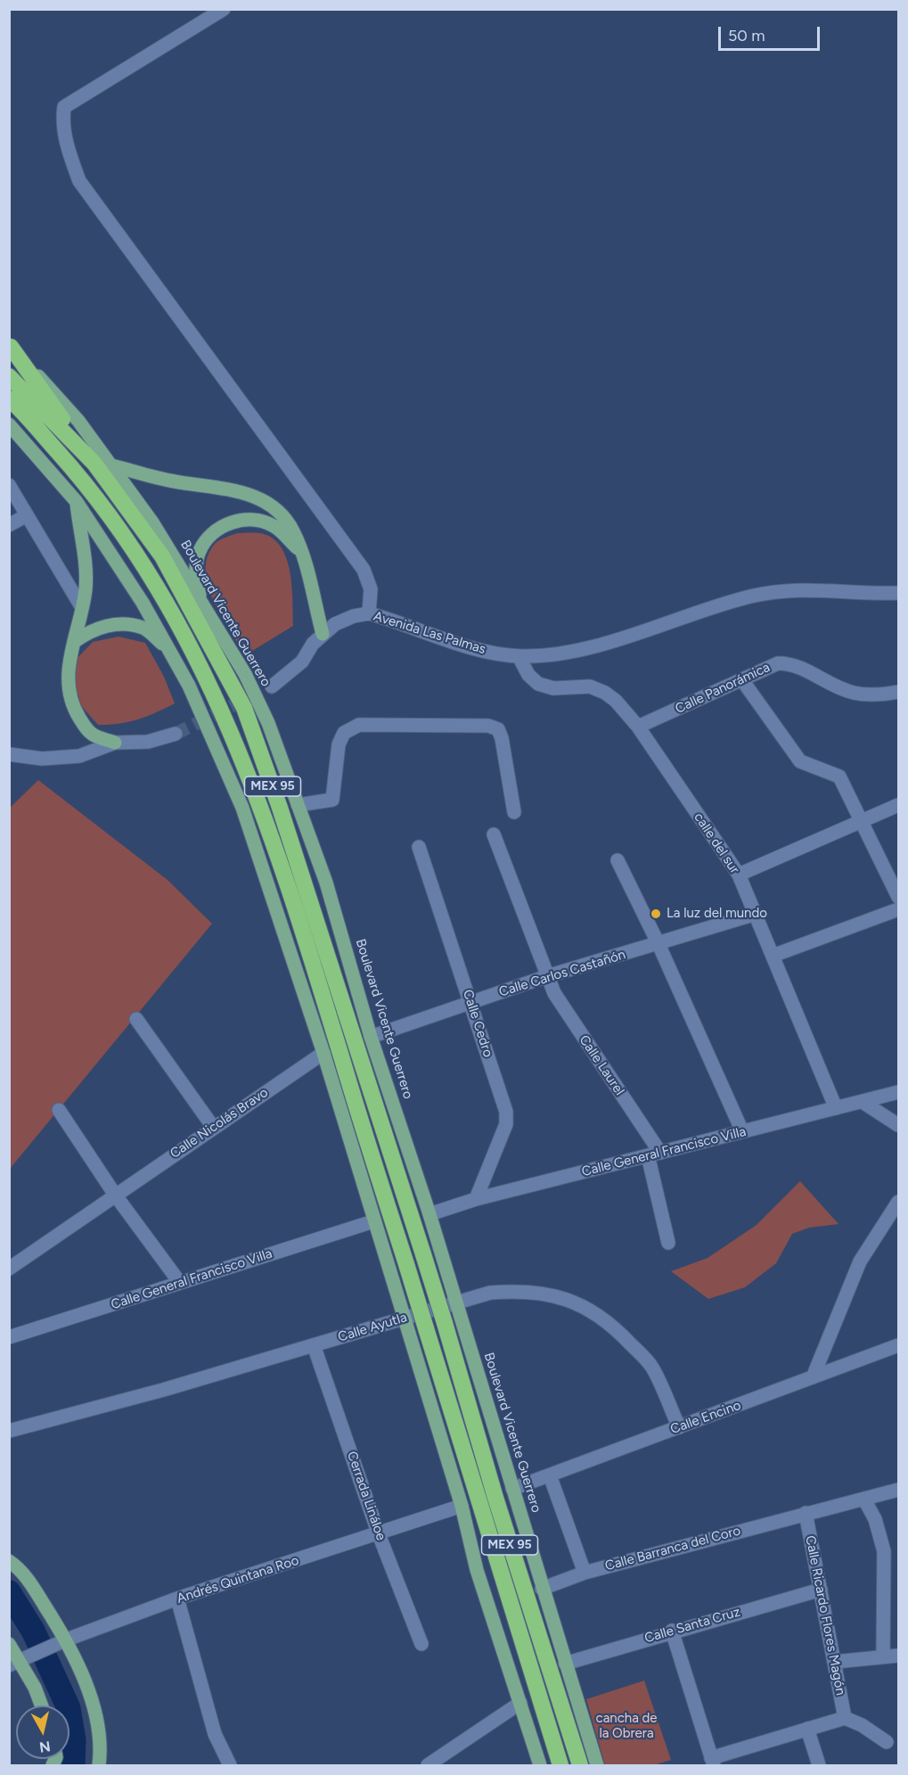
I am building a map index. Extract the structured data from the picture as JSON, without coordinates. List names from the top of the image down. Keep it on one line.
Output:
{"streets":{"highway":["Boulevard Vicente Guerrero","MEX 95"],"street":["Avenida Las Palmas","Calle Panorámica","calle del sur","Calle Carlos Castañón","Calle Cedro","Calle Laurel","Calle Nicolás Bravo","Calle General Francisco Villa","Calle Ayutla","Calle Encino","Cerrada Lináloe","Calle Barranca del Coro","Andrés Quintana Roo","Calle Ricardo Flores Magón","Calle Santa Cruz"]},"crossings":[["Boulevard Vicente Guerrero","Calle Carlos Castañón"],["Boulevard Vicente Guerrero","Calle General Francisco Villa"],["Boulevard Vicente Guerrero","Calle Ayutla"],["Boulevard Vicente Guerrero","Calle Encino"],["Boulevard Vicente Guerrero","Calle Barranca del Coro"],["Boulevard Vicente Guerrero","Calle Santa Cruz"],["Avenida Las Palmas","calle del sur"],["Calle Panorámica","calle del sur"],["calle del sur","Calle Carlos Castañón"],["calle del sur","Calle General Francisco Villa"],["Calle Carlos Castañón","Calle Cedro"],["Calle Carlos Castañón","Calle Laurel"],["Calle Cedro","Calle General Francisco Villa"],["Calle Laurel","Calle General Francisco Villa"],["Calle Ayutla","Calle Encino"],["Calle Ayutla","Cerrada Lináloe"],["Cerrada Lináloe","Andrés Quintana Roo"],["Calle Barranca del Coro","Calle Ricardo Flores Magón"],["Calle Ricardo Flores Magón","Calle Santa Cruz"]],"parks":["cancha de la Obrera"],"places":["La luz del mundo"],"scale_bar":"50 m","north":"bottom"}
